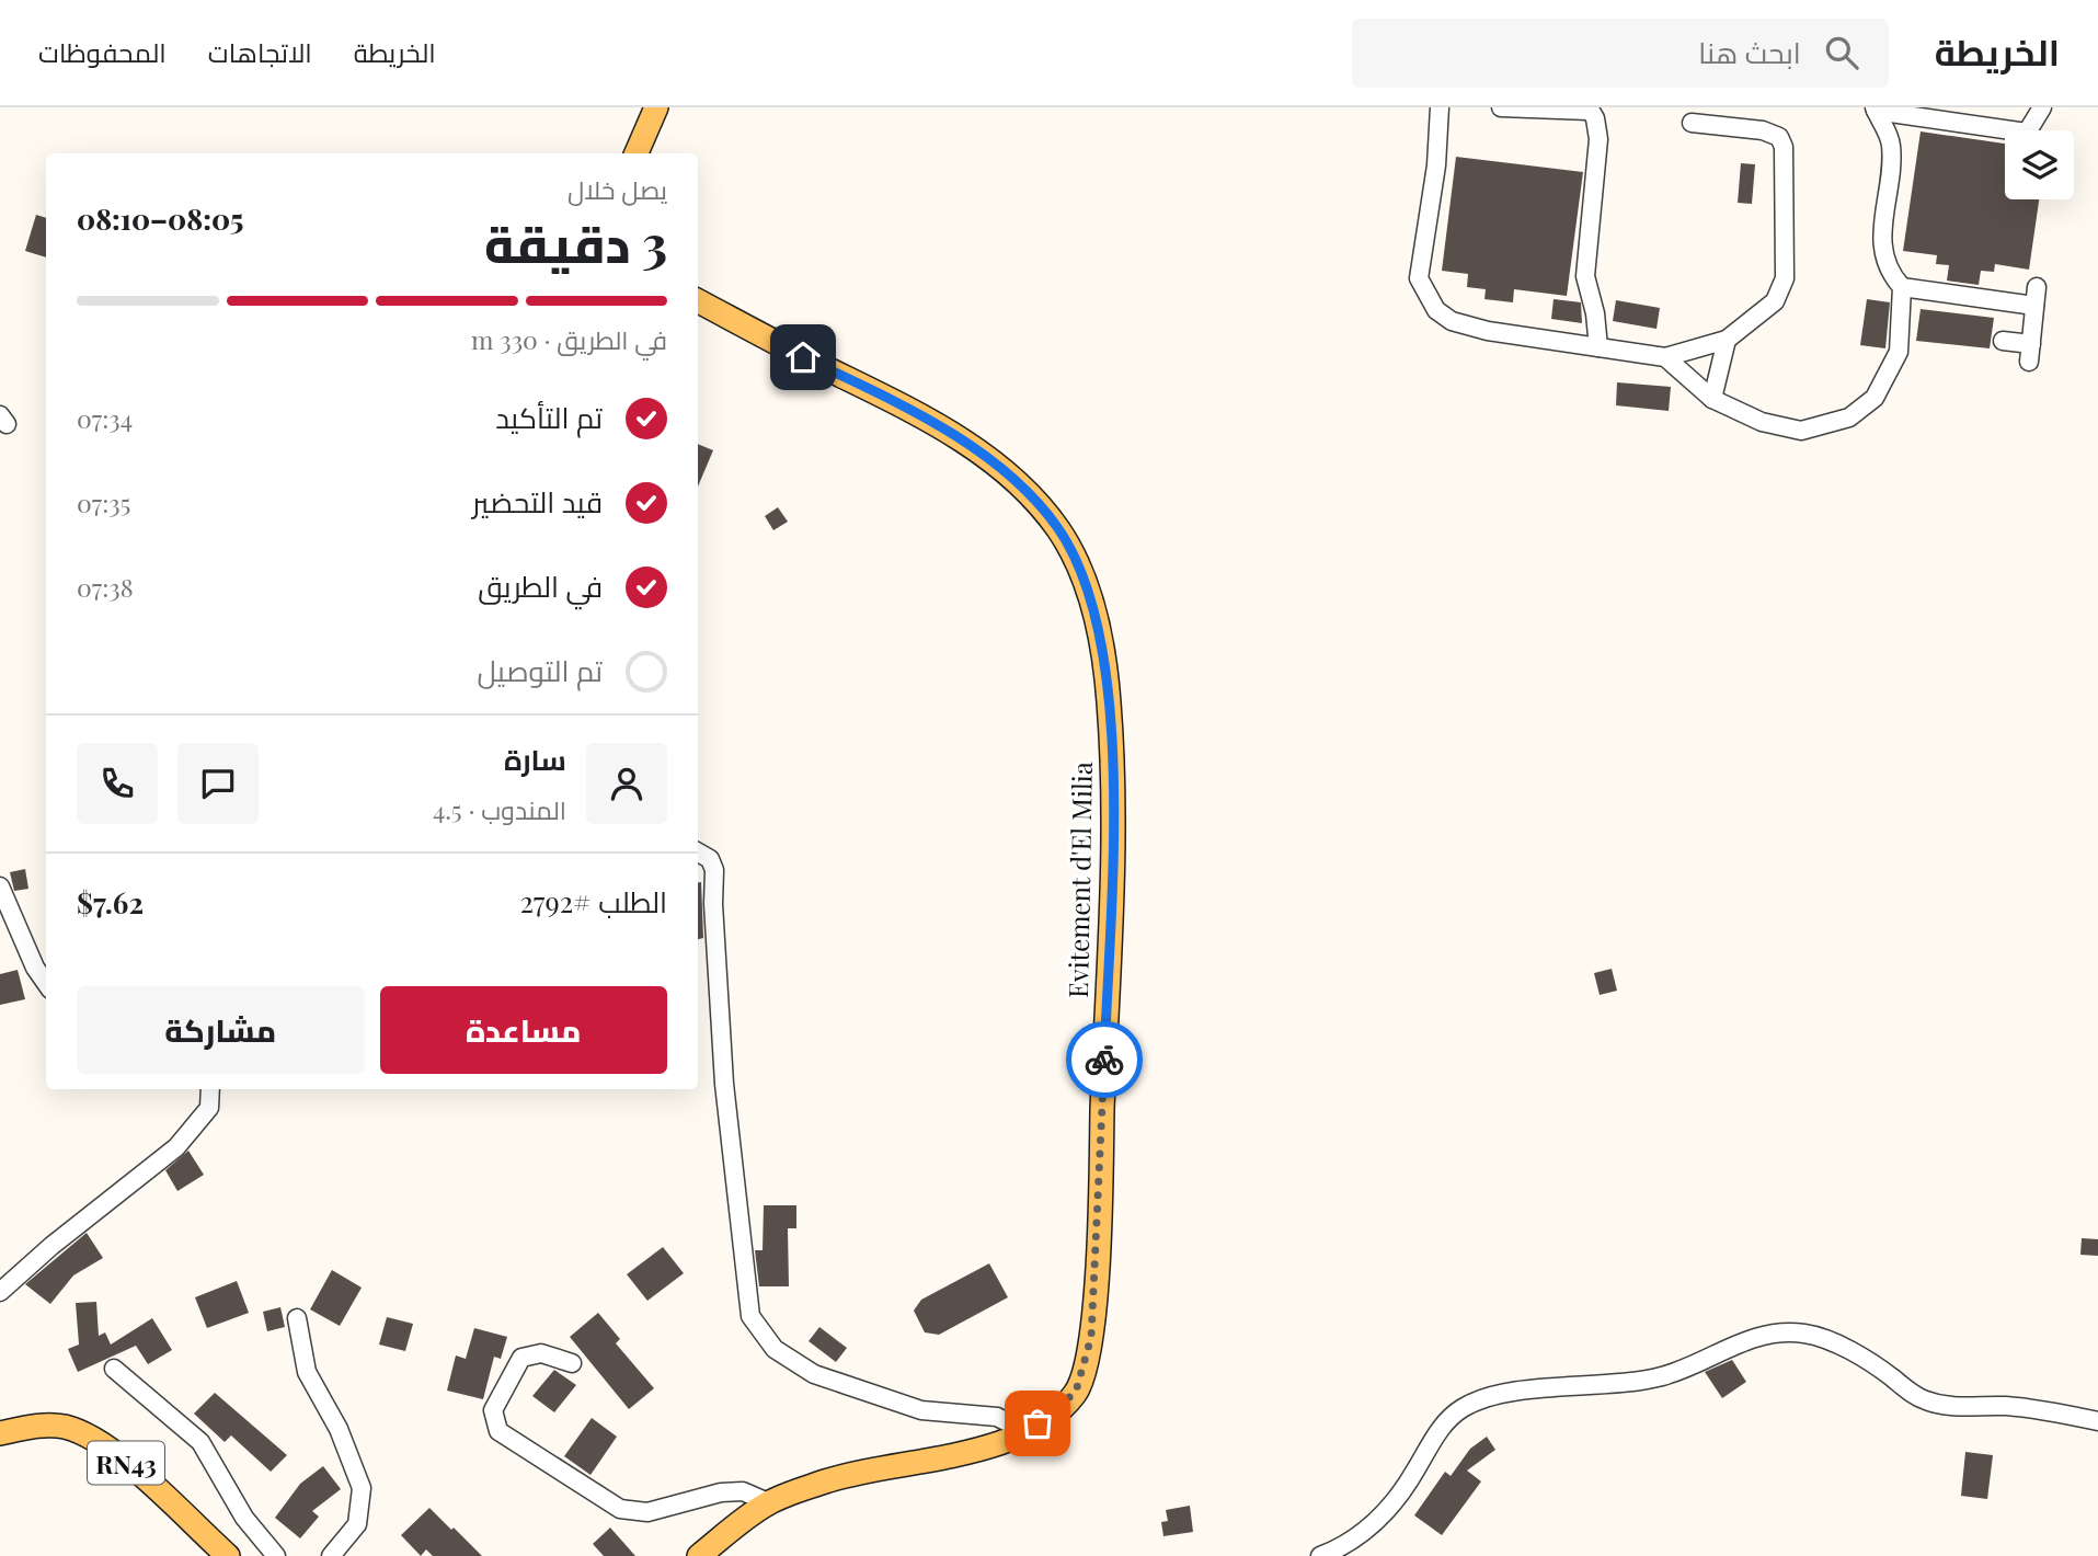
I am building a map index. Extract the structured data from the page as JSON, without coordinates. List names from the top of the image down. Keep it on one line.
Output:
{"streets":{"main road":["Evitement d'El Milia","RN43"]},"page":{"header":"الخريطة","search":"ابحث هنا","nav":["الخريطة","الاتجاهات","المحفوظات"],"heading":["3 دقيقة","يصل خلال","08:05–08:10"],"panel":["سارة","المندوب · 4.5","الطلب #2792","$7.62"],"bar":"في الطريق · 330 m","list":[["تم التأكيد","07:34"],["قيد التحضير","07:35"],["في الطريق","07:38"],"تم التوصيل"],"buttons":["مساعدة","مشاركة"]}}
